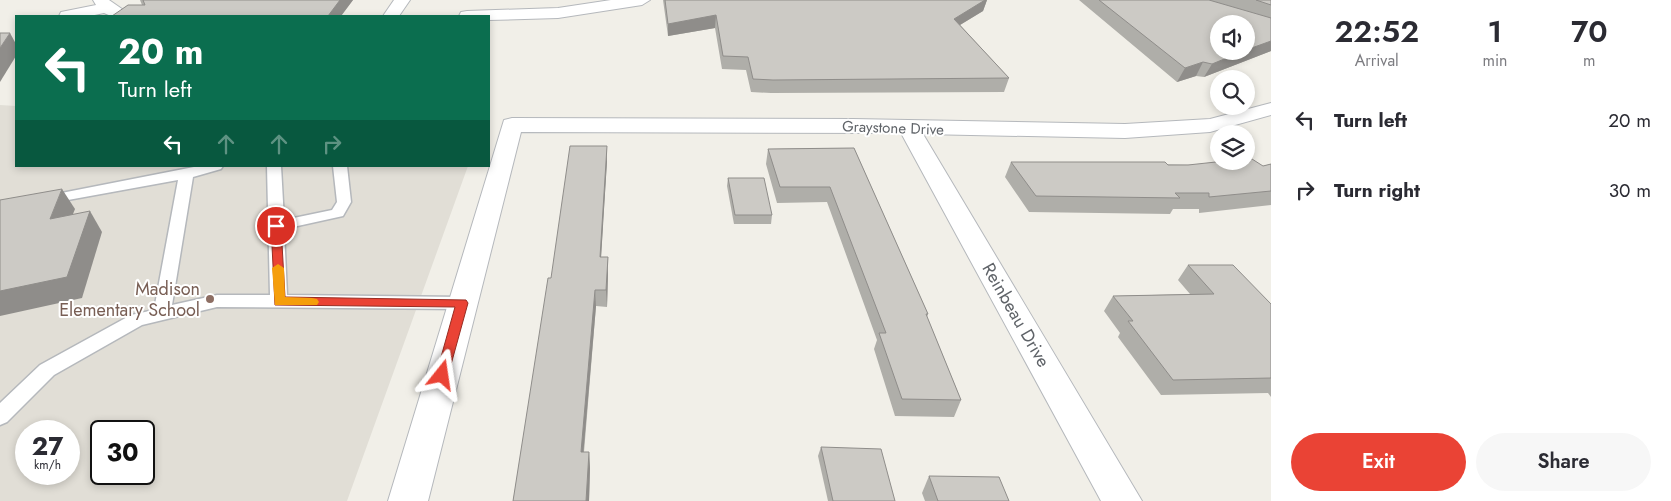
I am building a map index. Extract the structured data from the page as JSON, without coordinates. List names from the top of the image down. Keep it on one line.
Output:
{"streets":{"street":["Graystone Drive","Reinbeau Drive"]},"crossings":[["Graystone Drive","Reinbeau Drive"]],"places":["Madison Elementary School"],"page":{"eta":["22:52","Arrival","1","min","70","m"],"turn":["20 m","Turn left"],"list":[{"name":"Turn left","value":"20 m"},{"name":"Turn right","value":"30 m"}],"speed":"27 km/h","limit":"30","buttons":["Exit","Share"]}}
